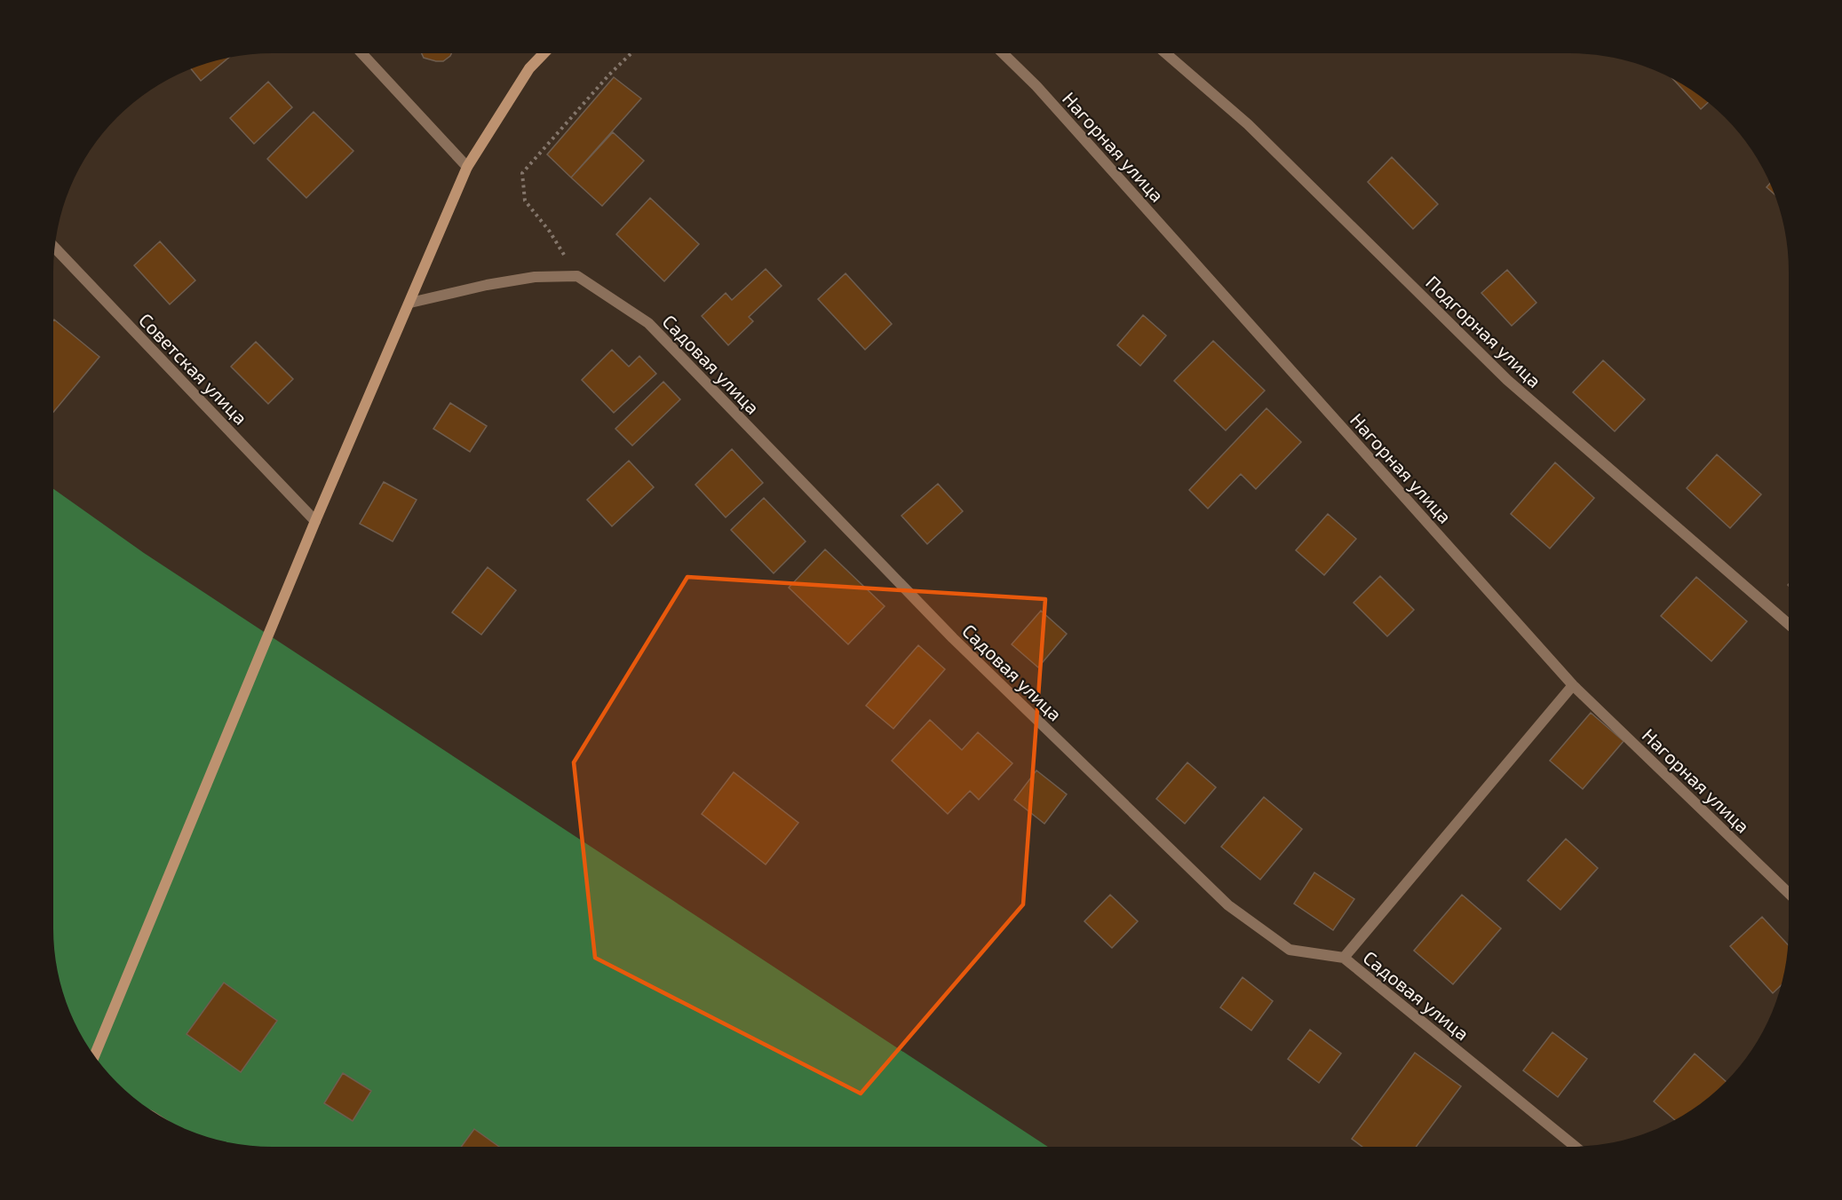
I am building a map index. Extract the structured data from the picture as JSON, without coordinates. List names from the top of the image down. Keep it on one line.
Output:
{"streets":{"street":["Нагорная улица","Подгорная улица","Садовая улица","Советская улица"]}}
